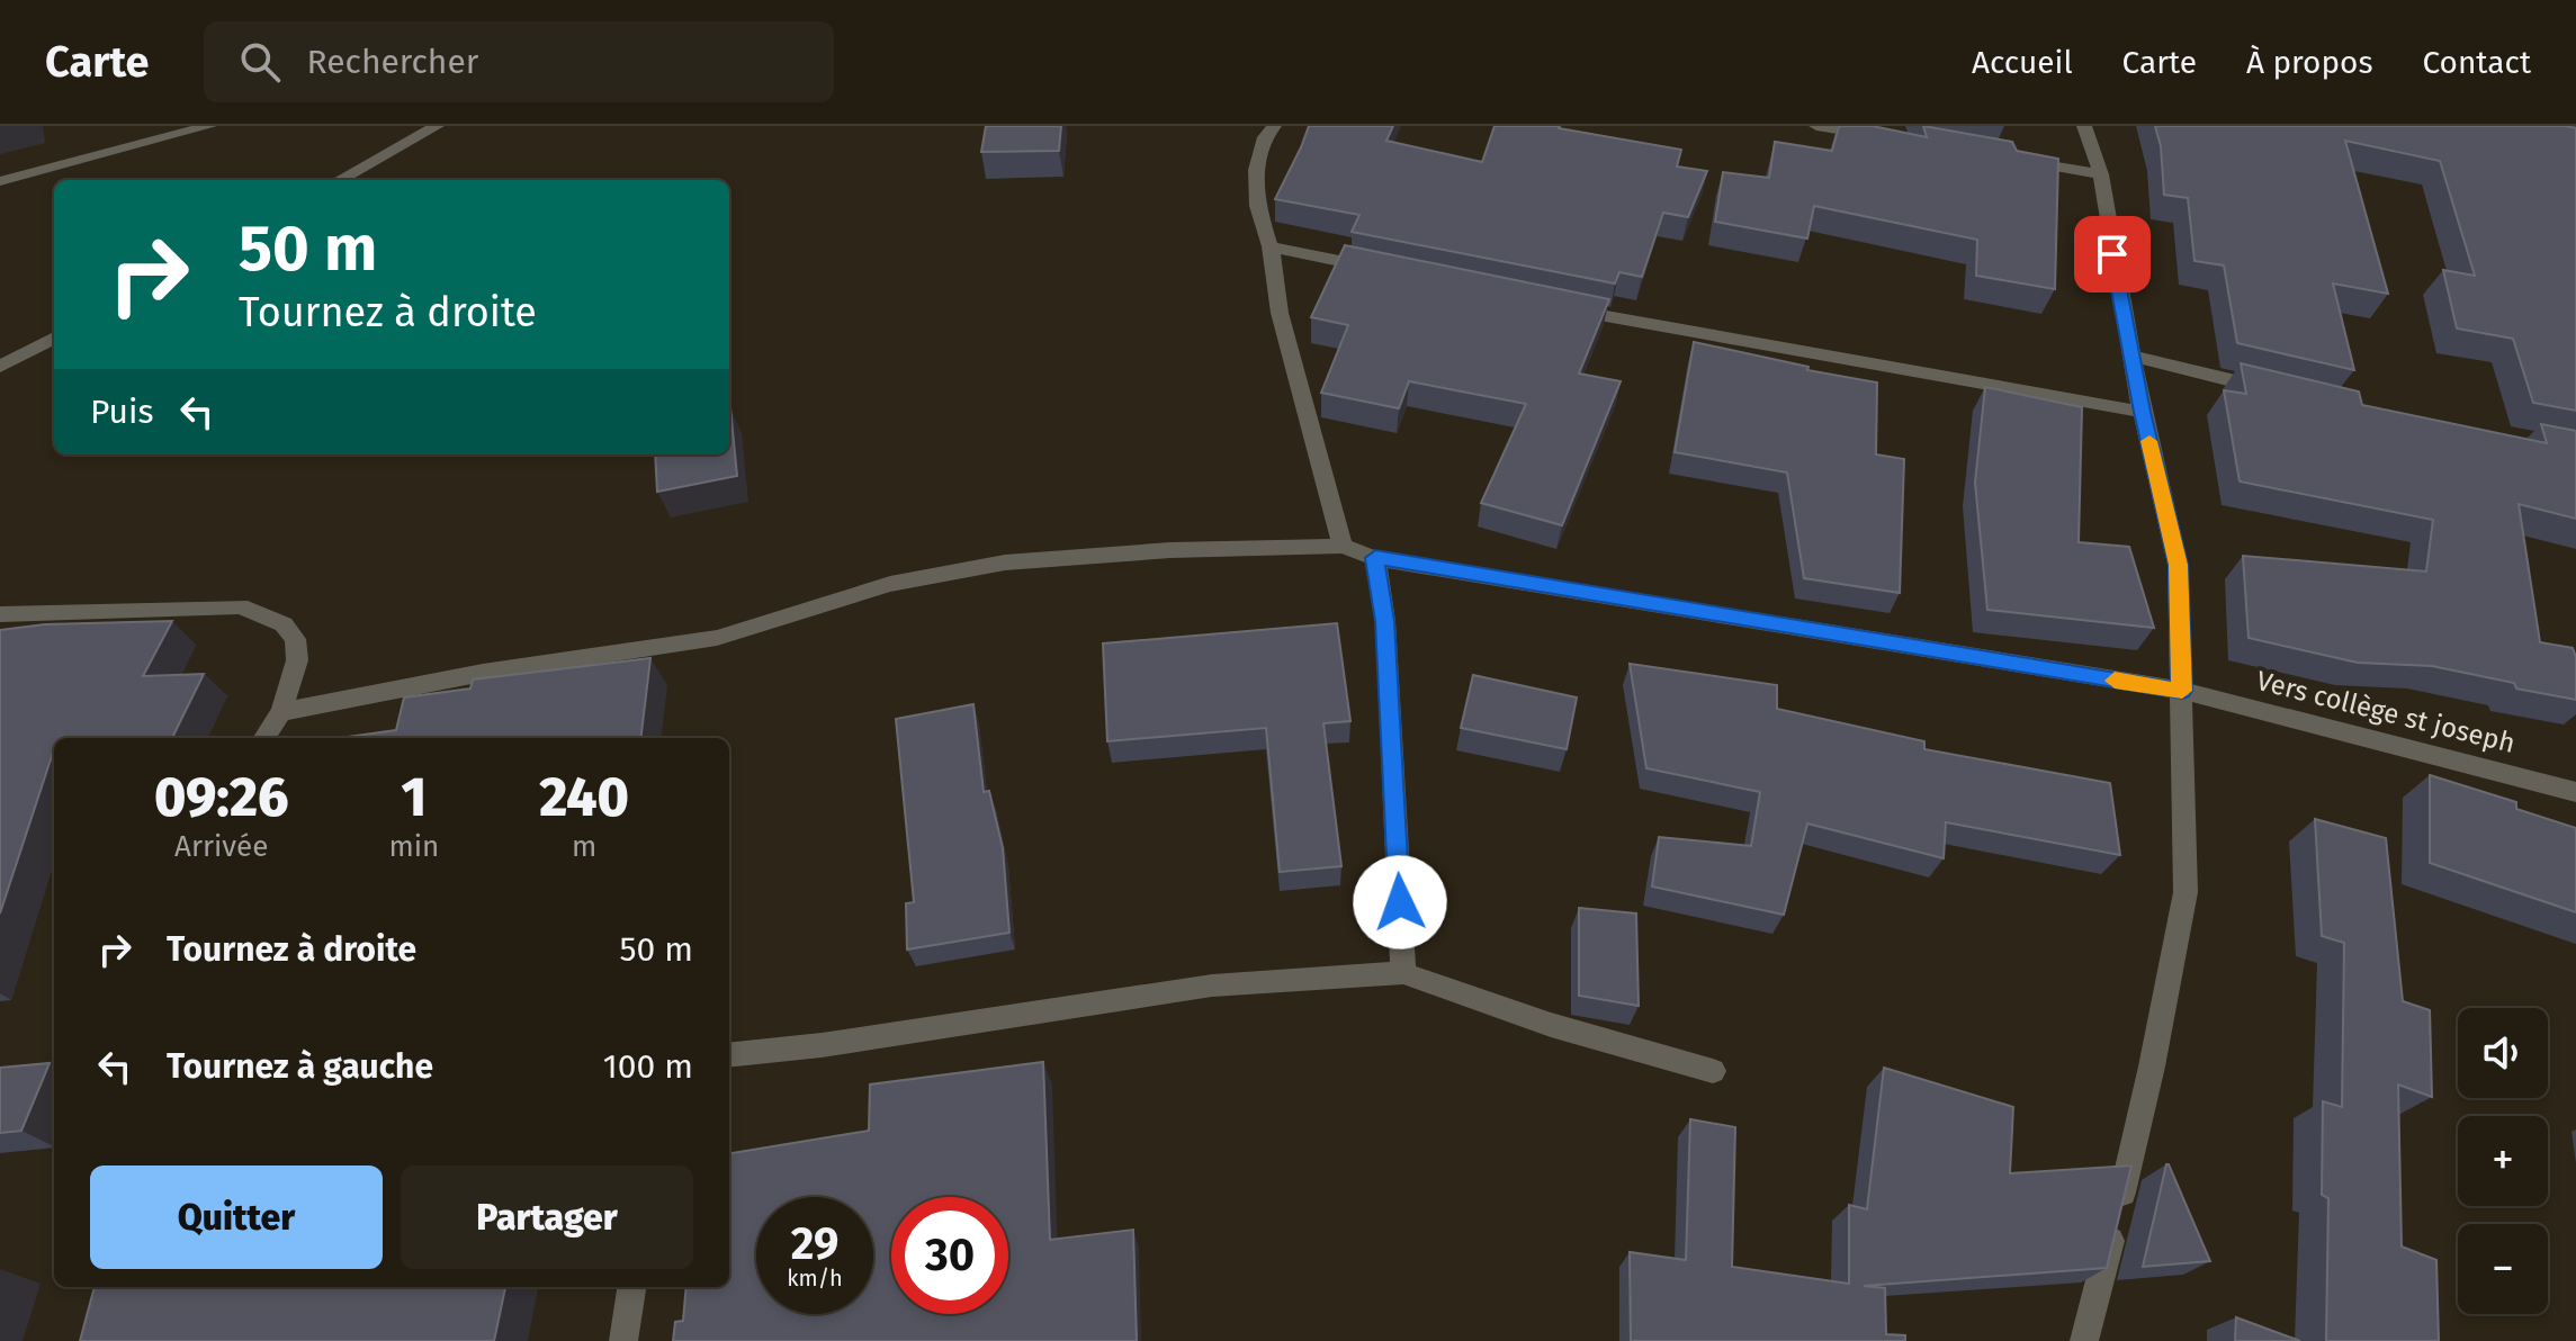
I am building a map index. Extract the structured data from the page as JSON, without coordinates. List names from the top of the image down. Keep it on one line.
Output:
{"streets":{"street":["Vers collège st joseph"]},"page":{"header":"Carte","search":"Rechercher","nav":["Accueil","Carte","À propos","Contact"],"turn":["50 m","Tournez à droite"],"then":"Puis","eta":["09:26","Arrivée","1","min","240","m"],"list":[{"name":"Tournez à droite","value":"50 m"},{"name":"Tournez à gauche","value":"100 m"}],"map_buttons":["+","−"],"buttons":["Quitter","Partager"],"speed":"29 km/h","limit":"30"}}
